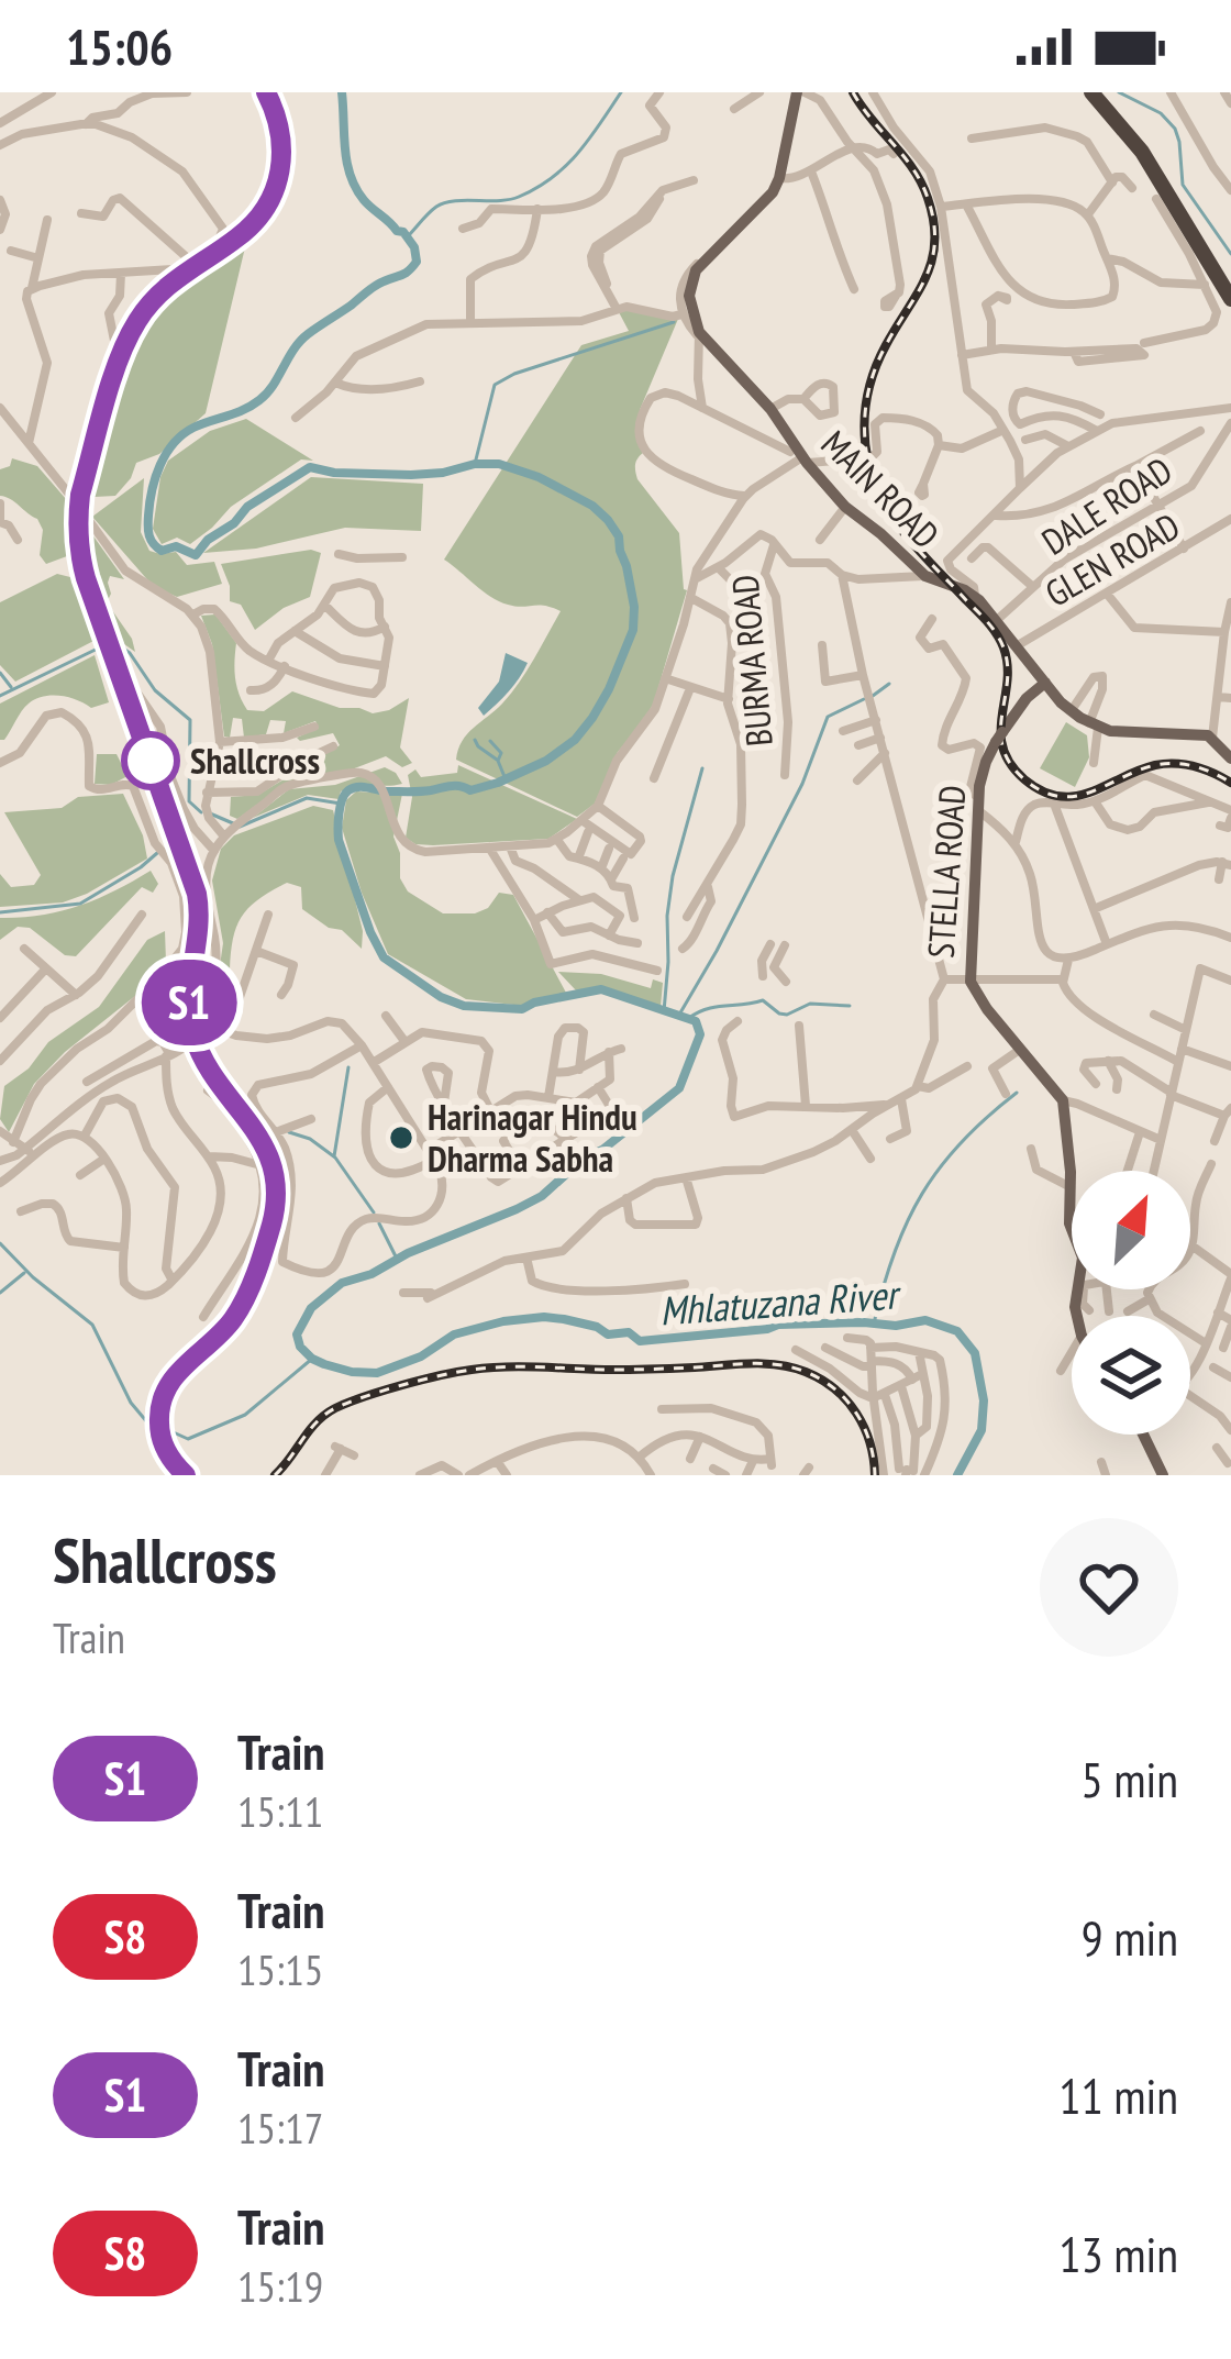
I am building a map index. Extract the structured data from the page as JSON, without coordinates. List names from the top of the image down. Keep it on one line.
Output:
{"streets":{"main road":["MAIN ROAD","STELLA ROAD"],"street":["DALE ROAD","GLEN ROAD","BURMA ROAD"]},"crossings":[["MAIN ROAD","DALE ROAD"],["MAIN ROAD","GLEN ROAD"],["MAIN ROAD","STELLA ROAD"]],"water":["Mhlatuzana River"],"places":["Shallcross","Harinagar Hindu Dharma Sabha"],"north":"top right","page":{"status":"15:06","on_map":"S1","heading":["Shallcross","Train"],"list":[{"mark":"S1","name":"Train","note":"15:11","value":"5 min"},{"mark":"S8","name":"Train","note":"15:15","value":"9 min"},{"mark":"S1","name":"Train","note":"15:17","value":"11 min"},{"mark":"S8","name":"Train","note":"15:19","value":"13 min"}]}}
